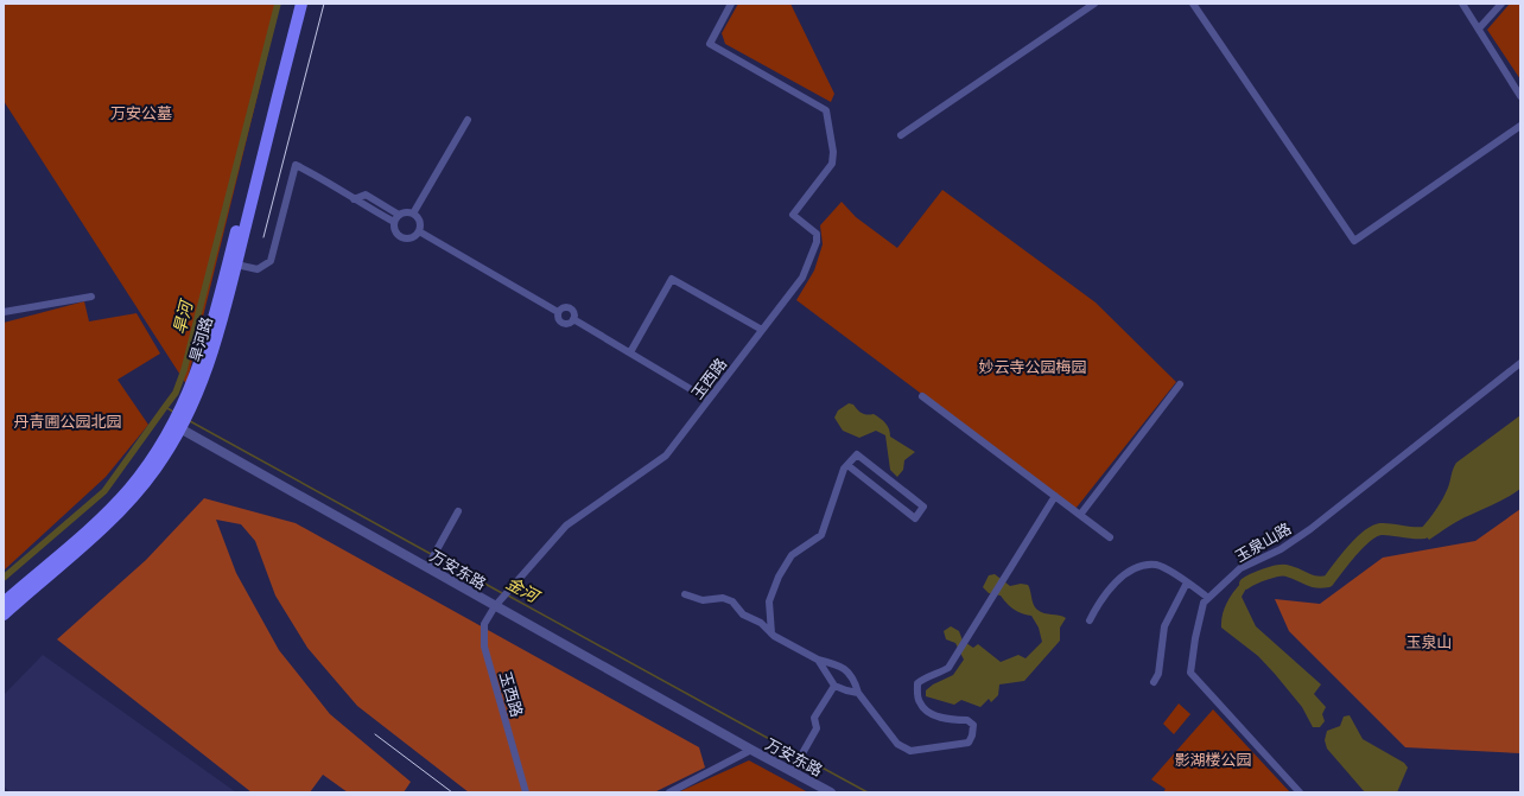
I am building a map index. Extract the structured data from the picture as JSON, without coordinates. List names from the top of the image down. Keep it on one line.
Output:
{"streets":{"main road":["旱河路"],"street":["玉西路","玉泉山路","万安东路"]},"crossings":[["旱河路","万安东路"],["玉西路","万安东路"]],"water":["旱河","金河"],"parks":["万安公墓","妙云寺公园梅园","丹青圃公园北园","玉泉山","影湖楼公园"]}
